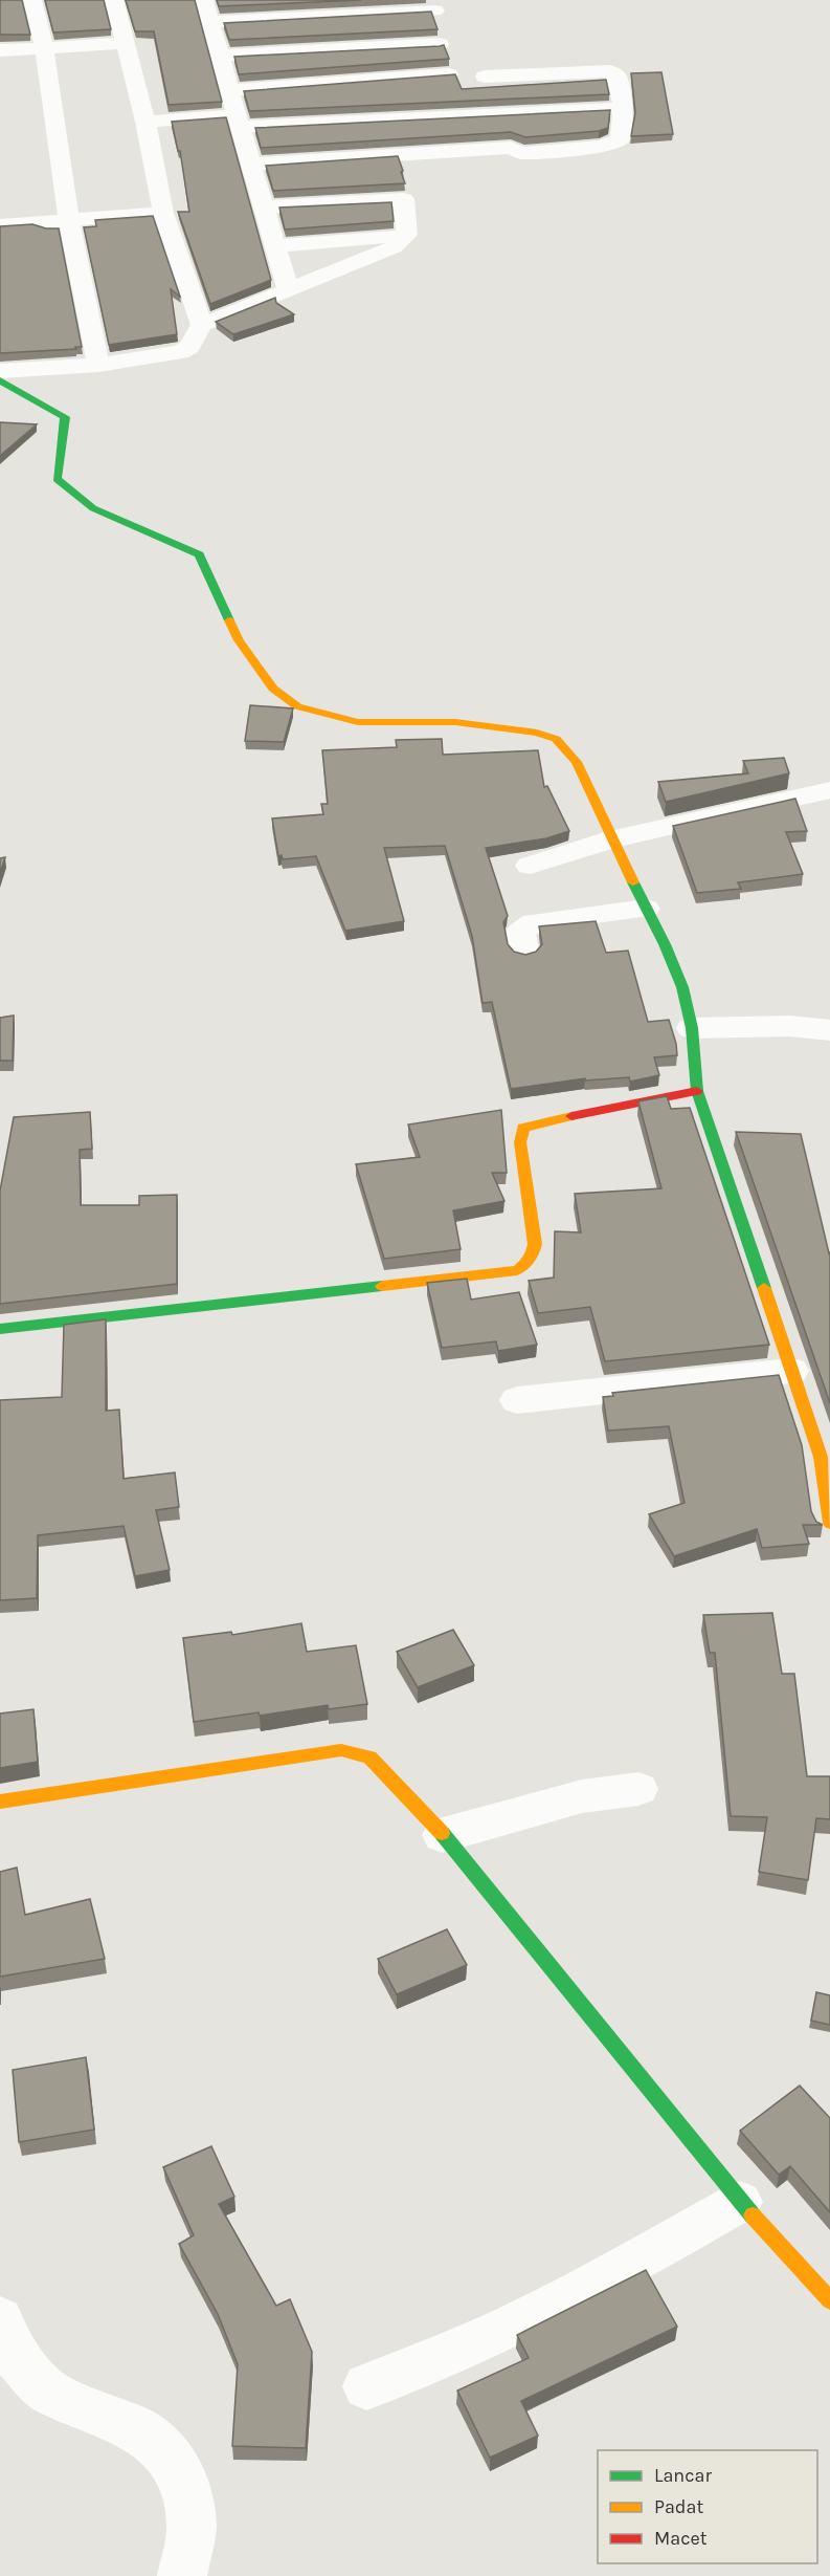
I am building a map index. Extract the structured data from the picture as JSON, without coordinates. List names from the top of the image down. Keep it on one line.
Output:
{"legend":["Lancar","Padat","Macet"]}
